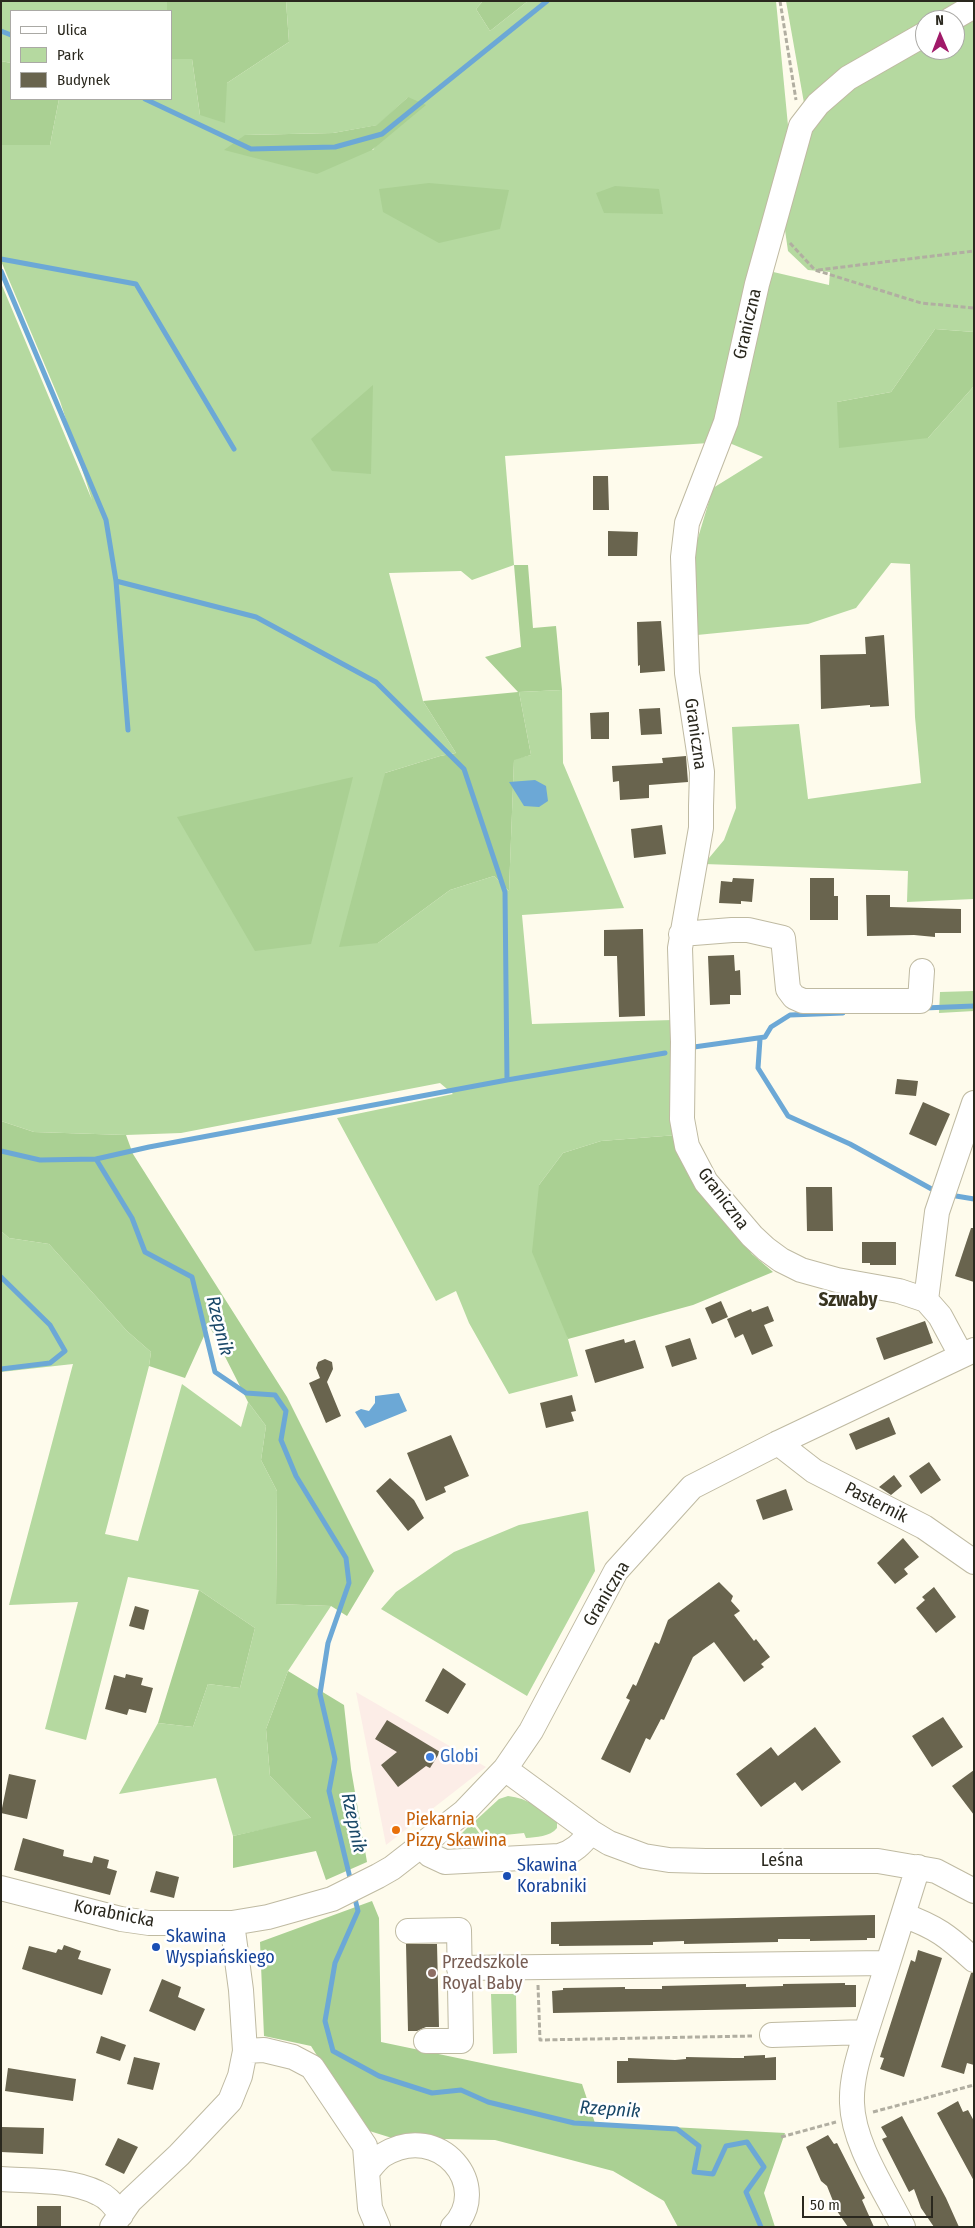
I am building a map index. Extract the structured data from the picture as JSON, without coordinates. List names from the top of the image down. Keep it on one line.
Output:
{"streets":{"street":["Graniczna","Pasternik","Leśna","Korabnicka"]},"crossings":[["Graniczna","Pasternik"],["Graniczna","Leśna"],["Graniczna","Korabnicka"]],"districts":["Szwaby"],"water":["Rzepnik"],"places":["Globi","Piekarnia Pizzy Skawina","Skawina Korabniki","Skawina Wyspiańskiego","Przedszkole Royal Baby"],"legend":["Ulica","Park","Budynek"],"scale_bar":"50 m","north":"top"}
